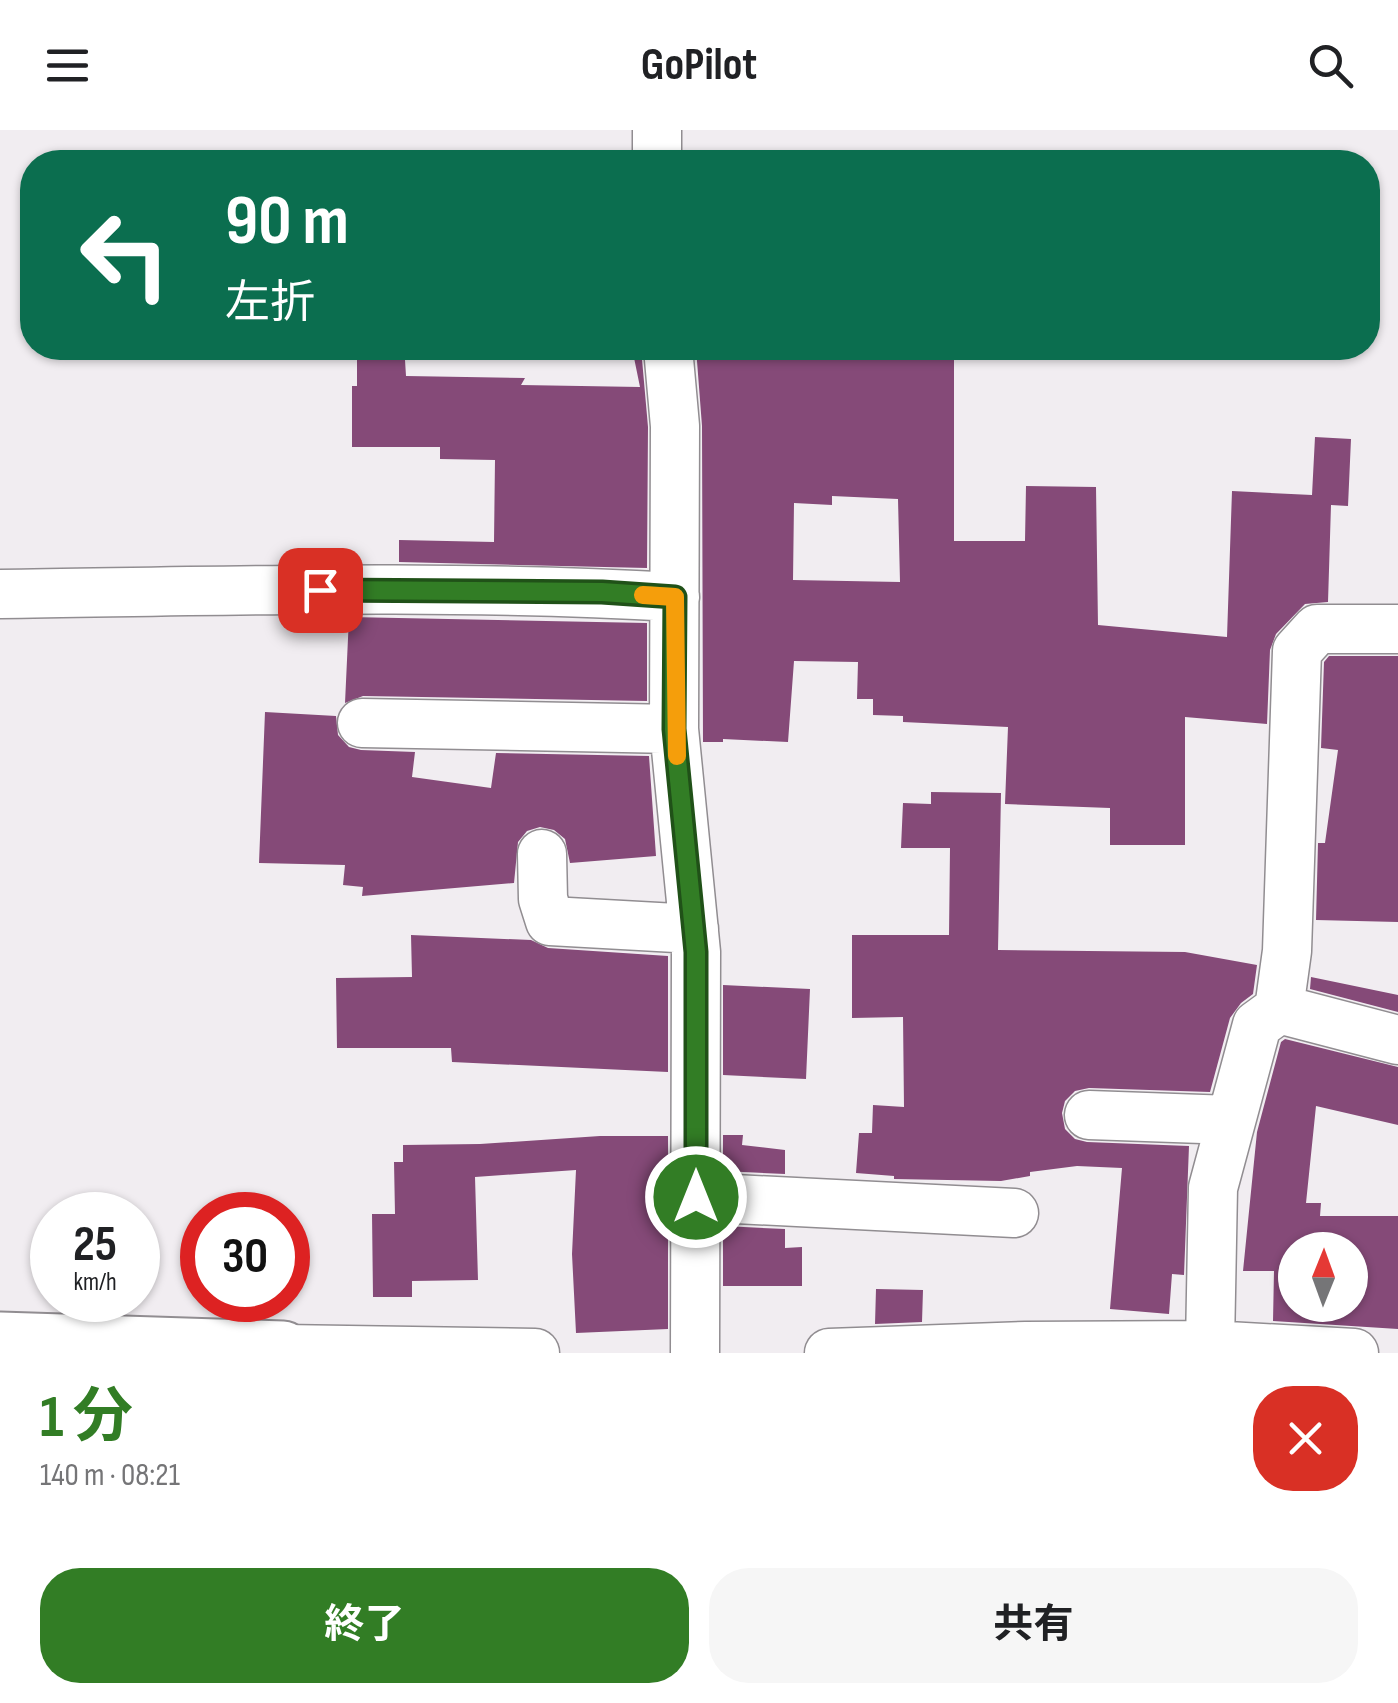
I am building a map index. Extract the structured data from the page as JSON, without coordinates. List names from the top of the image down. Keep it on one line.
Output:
{"north":"top","page":{"header":"GoPilot","turn":["90 m","左折"],"speed":"25 km/h","limit":"30","heading":["1 分","140 m · 08:21"],"buttons":["終了","共有"]}}
